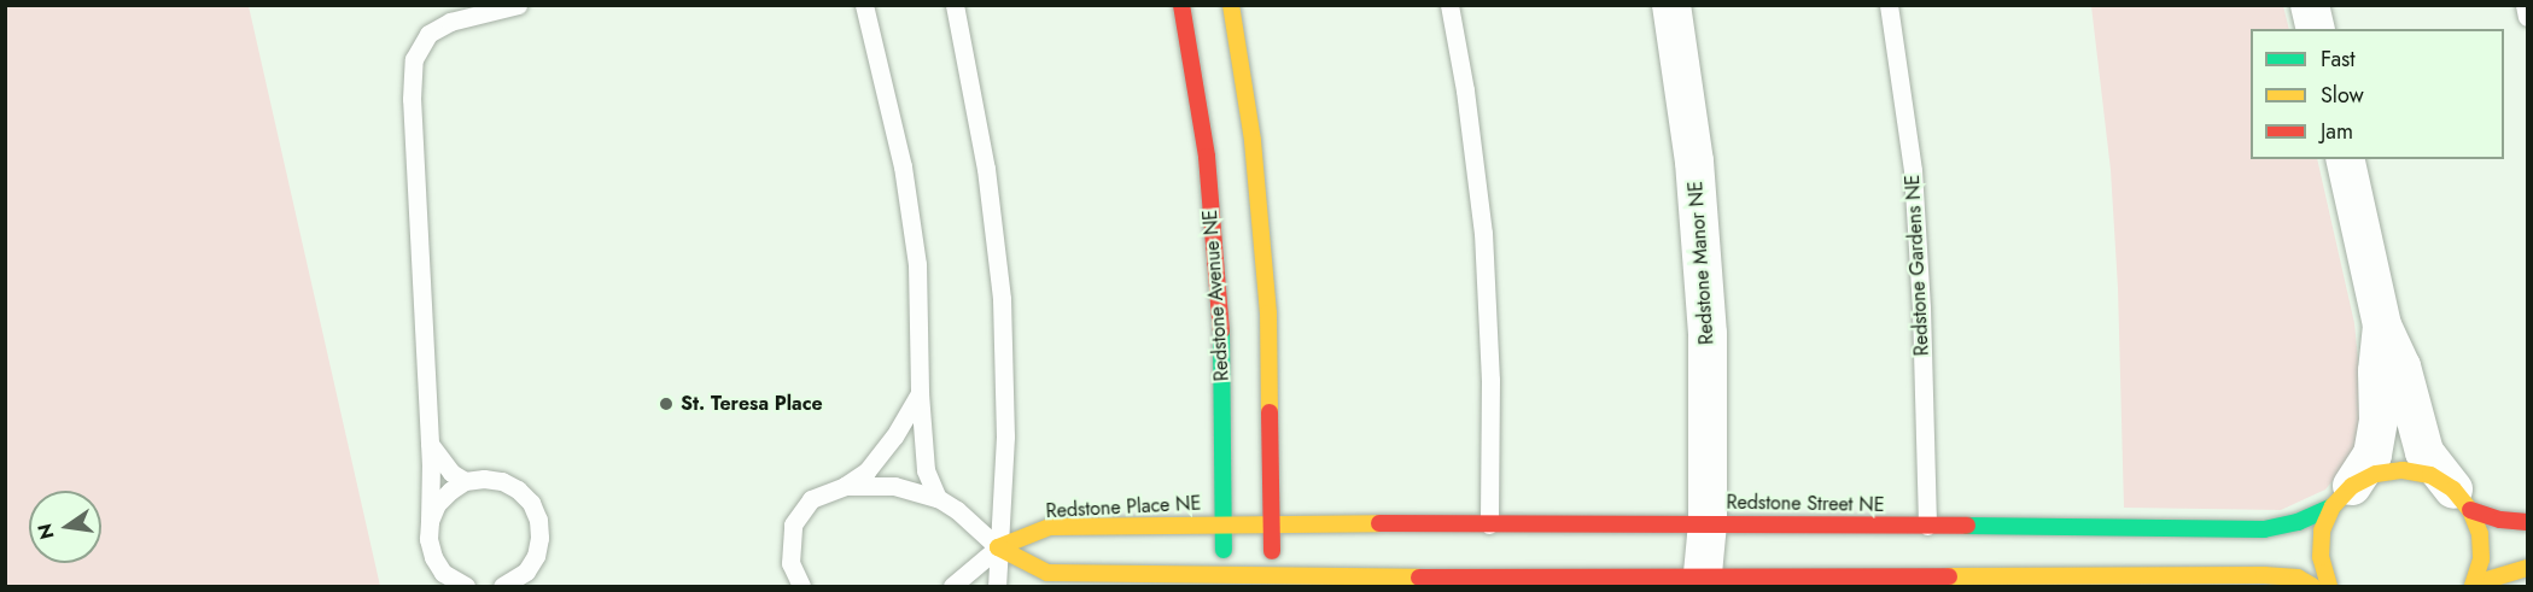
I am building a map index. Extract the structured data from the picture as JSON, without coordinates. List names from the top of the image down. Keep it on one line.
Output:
{"streets":{"street":["Redstone Manor NE","Redstone Avenue NE","Redstone Street NE","Redstone Place NE"],"lane":["Redstone Gardens NE"]},"crossings":[["Redstone Manor NE","Redstone Street NE"],["Redstone Gardens NE","Redstone Street NE"],["Redstone Avenue NE","Redstone Place NE"],["Redstone Street NE","Redstone Place NE"]],"places":["St. Teresa Place"],"legend":["Fast","Slow","Jam"],"north":"left"}
